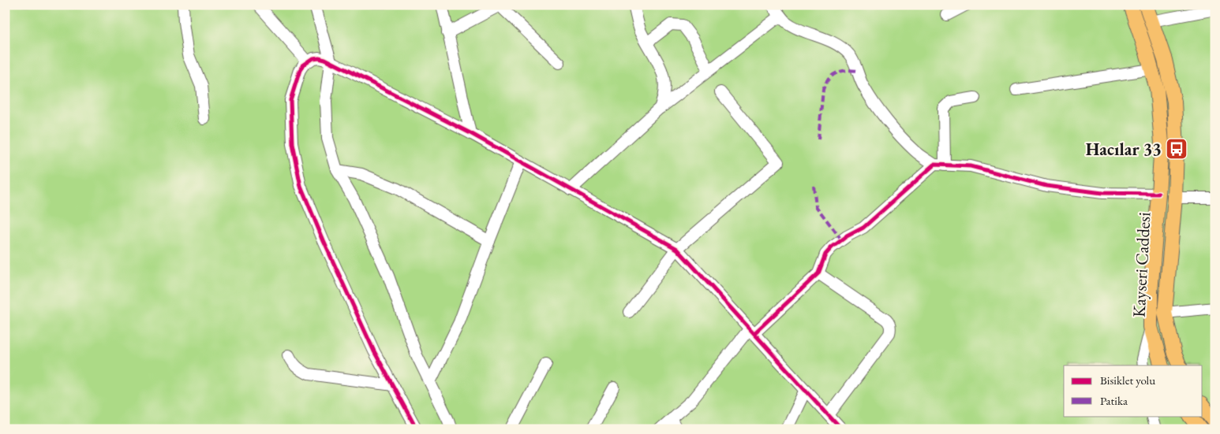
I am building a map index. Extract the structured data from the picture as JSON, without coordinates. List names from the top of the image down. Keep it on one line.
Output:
{"streets":{"main road":["Kayseri Caddesi"]},"places":{"bus stop":["Hacılar 33"]},"legend":["Bisiklet yolu","Patika"]}
